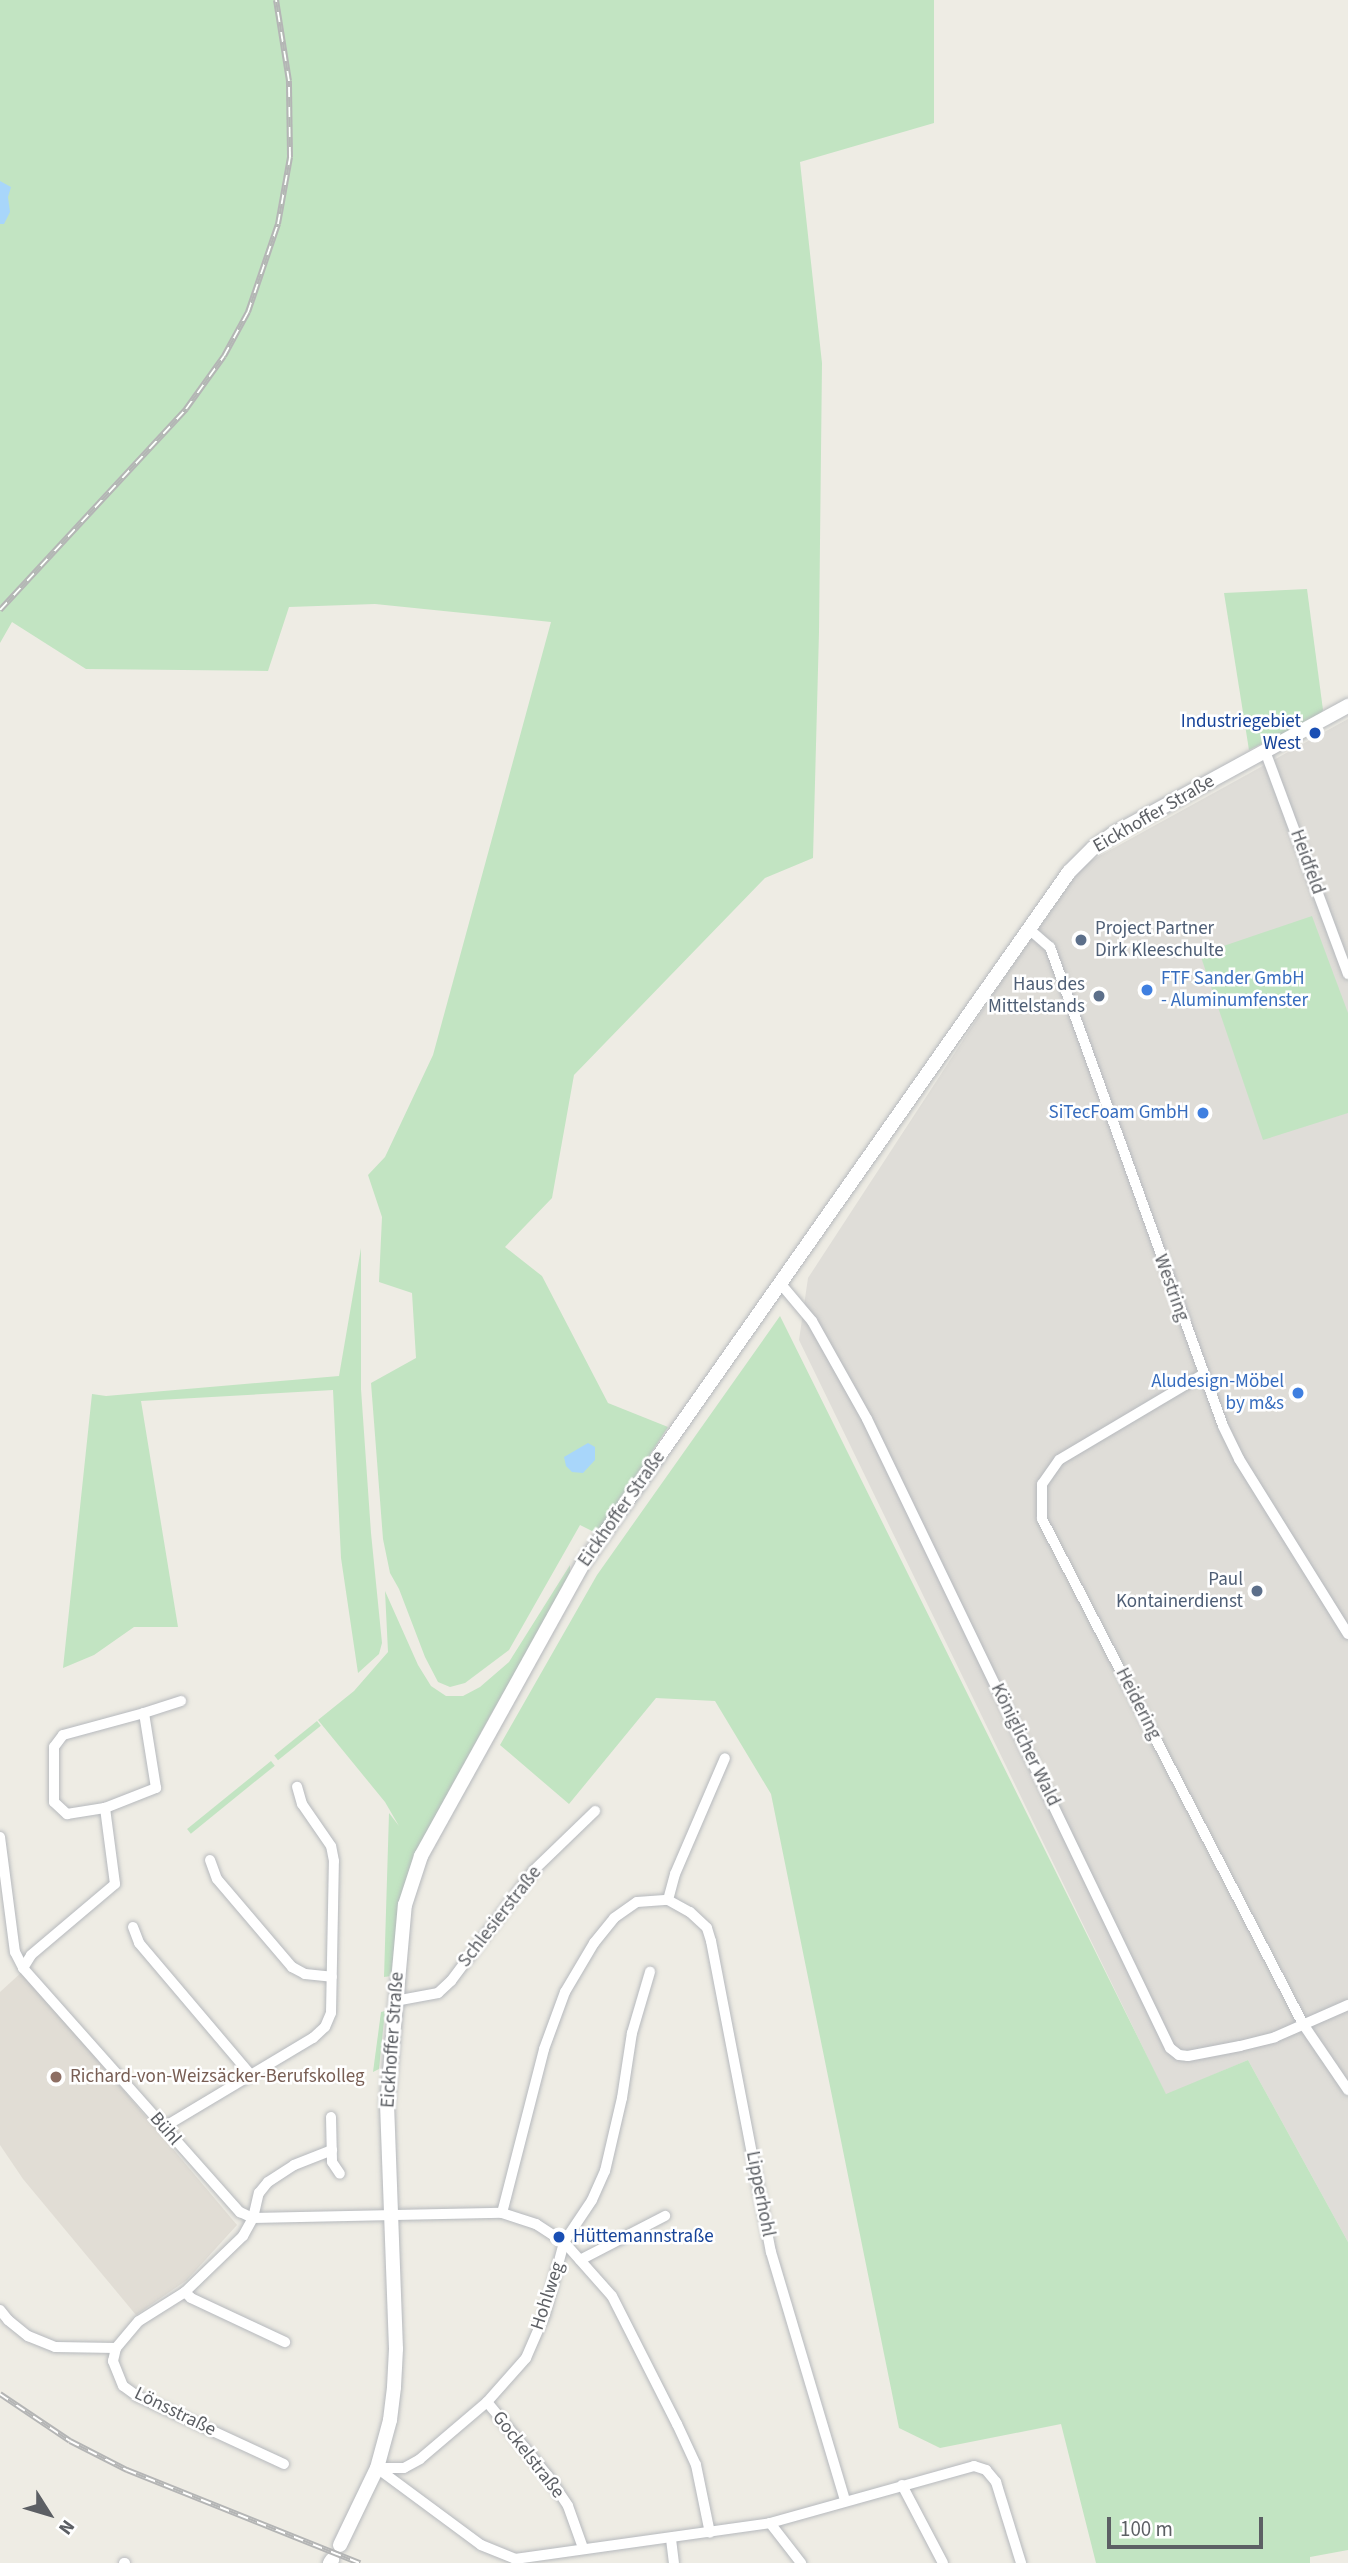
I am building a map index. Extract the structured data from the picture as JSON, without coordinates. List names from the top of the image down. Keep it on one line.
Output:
{"streets":{"main road":["Eickhoffer Straße"],"street":["Heidfeld","Westring","Heidering","Königlicher Wald","Schlesierstraße","Bühl","Lipperhohl","Hohlweg","Lönsstraße","Gockelstraße"]},"crossings":[["Eickhoffer Straße","Heidfeld"],["Eickhoffer Straße","Westring"],["Eickhoffer Straße","Königlicher Wald"],["Eickhoffer Straße","Schlesierstraße"],["Eickhoffer Straße","Hohlweg"],["Westring","Heidering"],["Heidering","Königlicher Wald"],["Hohlweg","Gockelstraße"]],"places":["Industriegebiet West","Project Partner Dirk Kleeschulte","FTF Sander GmbH - Aluminumfenster","Haus des Mittelstands","SiTecFoam GmbH","Aludesign-Möbel by m&s","Paul Kontainerdienst","Richard-von-Weizsäcker-Berufskolleg","Hüttemannstraße"],"scale_bar":"100 m","north":"bottom right"}
